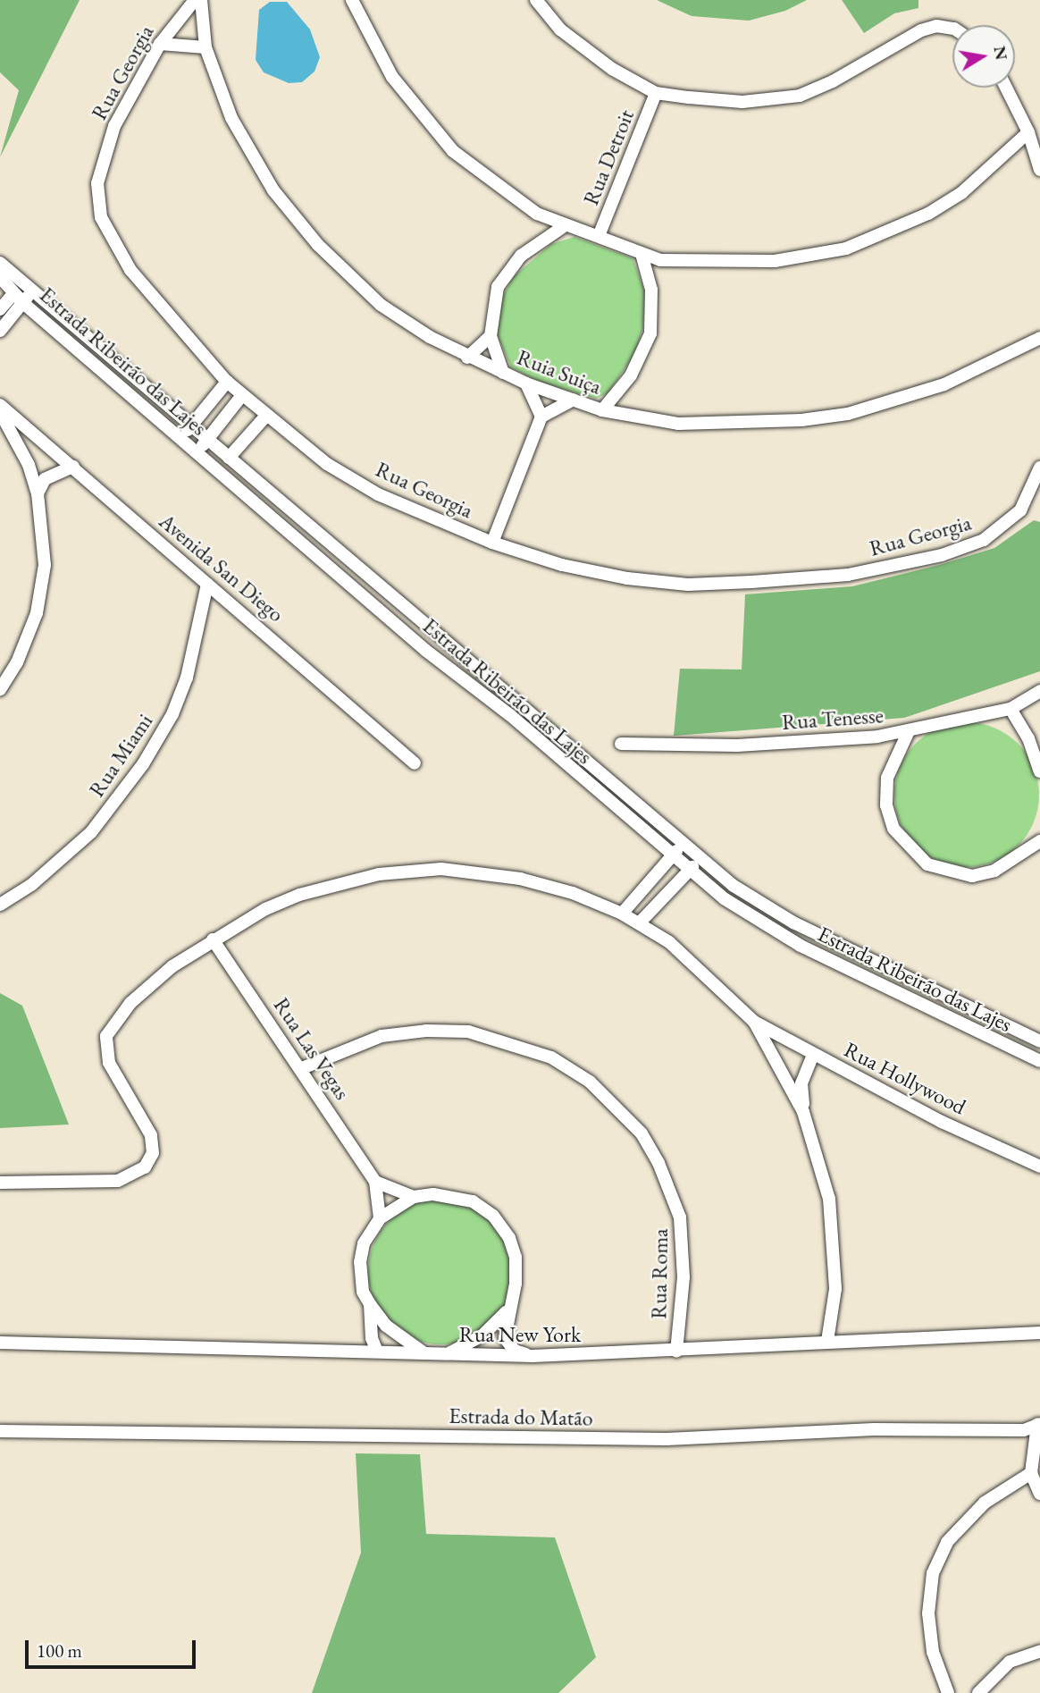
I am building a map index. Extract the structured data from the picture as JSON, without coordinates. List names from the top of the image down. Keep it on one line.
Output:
{"streets":{"street":["Rua Georgia","Rua Detroit","Estrada Ribeirão das Lajes","Ruia Suiça","Avenida San Diego","Rua Tenesse","Rua Miami","Rua Las Vegas","Rua Hollywood","Rua Roma","Rua New York","Estrada do Matão"]},"crossings":[["Rua Detroit","Ruia Suiça"],["Avenida San Diego","Rua Miami"],["Rua Las Vegas","Rua Hollywood"],["Rua Las Vegas","Rua Roma"],["Rua Las Vegas","Rua New York"],["Rua Hollywood","Rua New York"],["Rua Roma","Rua New York"]],"scale_bar":"100 m","north":"right"}
